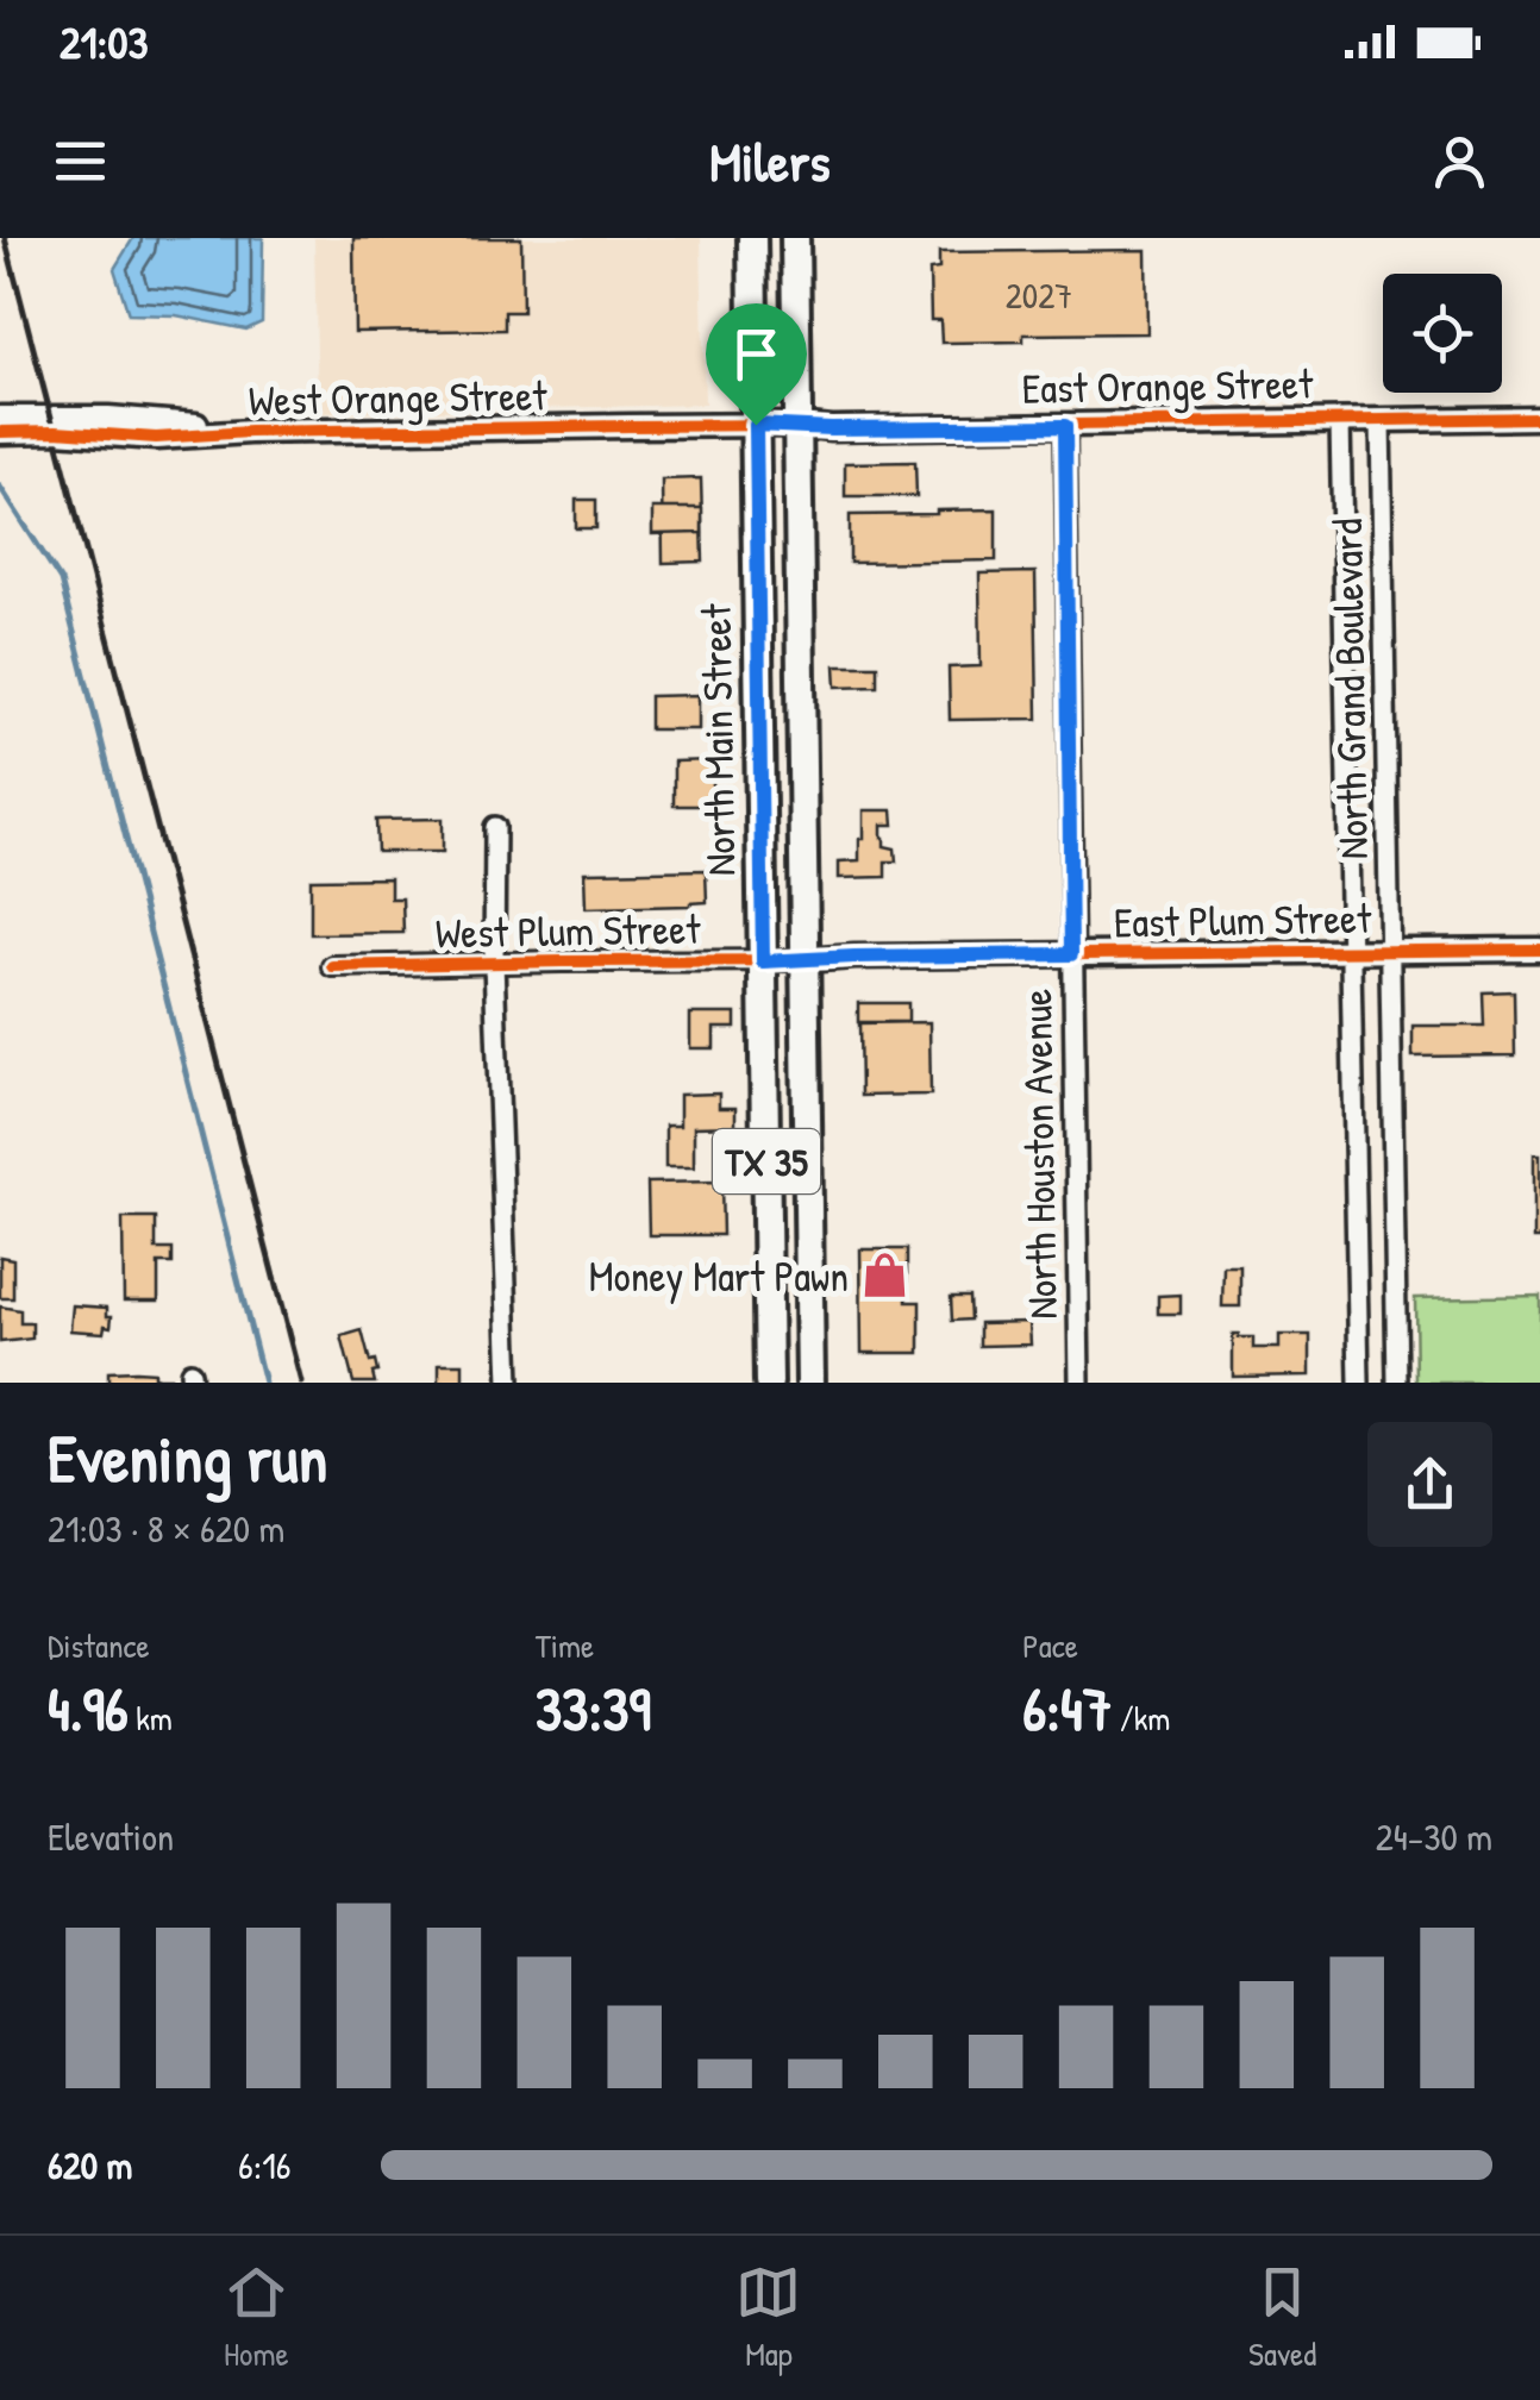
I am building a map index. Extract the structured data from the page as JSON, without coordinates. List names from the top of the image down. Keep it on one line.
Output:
{"streets":{"main road":["North Main Street","TX 35"],"street":["East Orange Street","West Orange Street","North Grand Boulevard","East Plum Street","West Plum Street","North Houston Avenue"]},"crossings":[["East Orange Street","West Orange Street"],["East Orange Street","North Grand Boulevard"],["East Orange Street","North Main Street"],["East Orange Street","North Houston Avenue"],["West Orange Street","North Main Street"],["North Grand Boulevard","East Plum Street"],["North Main Street","East Plum Street"],["North Main Street","West Plum Street"],["East Plum Street","West Plum Street"],["East Plum Street","North Houston Avenue"]],"places":{"shop":["Money Mart Pawn"]},"house_numbers":["2027"],"page":{"status":"21:03","header":"Milers","heading":["Evening run","21:03 · 8 × 620 m"],"stats":[["Distance","4.96 km"],["Time","33:39"],["Pace","6:47 /km"]],"chart":["Elevation","24–30 m"],"list":[{"name":"620 m","note":"6:16"}],"tabs":["Home","Map","Saved"]}}
